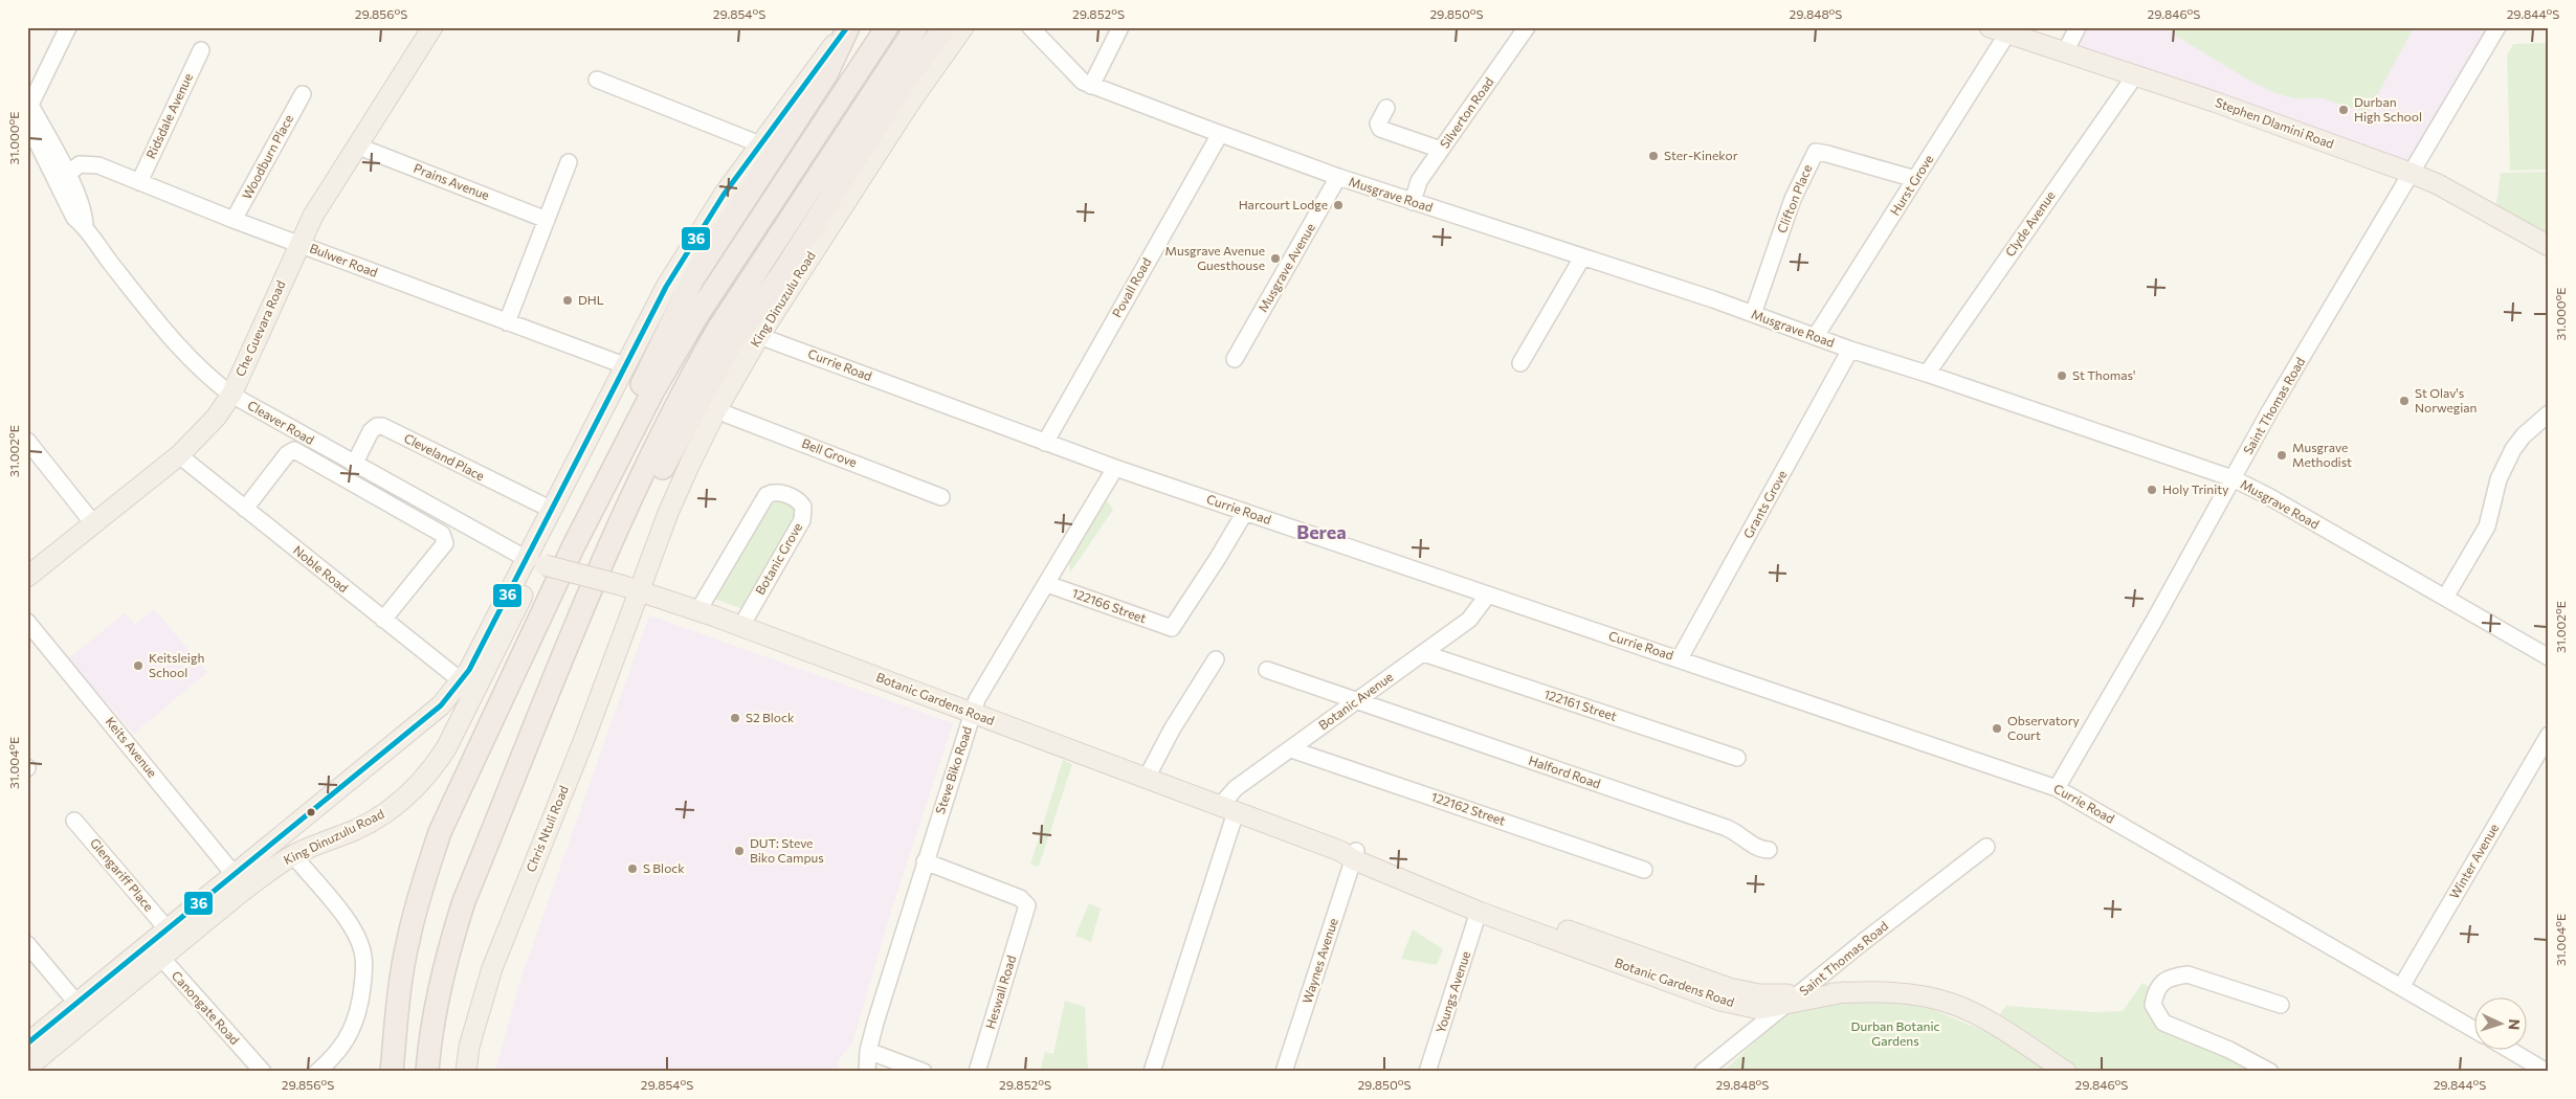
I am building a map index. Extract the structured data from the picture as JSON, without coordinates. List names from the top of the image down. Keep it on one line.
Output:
{"streets":{"main road":["Stephen Dlamini Road","King Dinuzulu Road","Che Guevara Road","Botanic Gardens Road","Chris Ntuli Road"],"street":["Silverton Road","Ridsdale Avenue","Woodburn Place","Prains Avenue","Hurst Grove","Musgrave Road","Clifton Place","Clyde Avenue","Bulwer Road","Musgrave Avenue","Povall Road","Currie Road","Saint Thomas Road","Cleaver Road","Bell Grove","Cleveland Place","Grants Grove","Botanic Grove","Noble Road","122166 Street","Botanic Avenue","122161 Street","Keits Avenue","Steve Biko Road","Halford Road","122162 Street","Winter Avenue","Glengariff Place","Waynes Avenue","Heswall Road","Youngs Avenue","Canongate Road"]},"crossings":[["Silverton Road","Musgrave Road"],["Ridsdale Avenue","Bulwer Road"],["Stephen Dlamini Road","Hurst Grove"],["Stephen Dlamini Road","Clyde Avenue"],["Stephen Dlamini Road","Saint Thomas Road"],["Woodburn Place","Bulwer Road"],["Prains Avenue","Che Guevara Road"],["Hurst Grove","Musgrave Road"],["Hurst Grove","Clifton Place"],["Musgrave Road","Clifton Place"],["Musgrave Road","Clyde Avenue"],["Musgrave Road","Musgrave Avenue"],["Musgrave Road","Povall Road"],["Musgrave Road","Saint Thomas Road"],["Musgrave Road","Grants Grove"],["Bulwer Road","King Dinuzulu Road"],["Bulwer Road","Che Guevara Road"],["Bulwer Road","Cleaver Road"],["Povall Road","Currie Road"],["King Dinuzulu Road","Currie Road"],["King Dinuzulu Road","Cleaver Road"],["King Dinuzulu Road","Bell Grove"],["King Dinuzulu Road","Cleveland Place"],["King Dinuzulu Road","Noble Road"],["King Dinuzulu Road","Botanic Gardens Road"],["King Dinuzulu Road","Keits Avenue"],["King Dinuzulu Road","Chris Ntuli Road"],["King Dinuzulu Road","Glengariff Place"],["King Dinuzulu Road","Canongate Road"],["Che Guevara Road","Cleaver Road"],["Che Guevara Road","Noble Road"],["Currie Road","Saint Thomas Road"],["Currie Road","Grants Grove"],["Currie Road","122166 Street"],["Currie Road","Botanic Avenue"],["Currie Road","Steve Biko Road"],["Currie Road","Winter Avenue"],["Saint Thomas Road","Botanic Gardens Road"],["Cleaver Road","Cleveland Place"],["Cleaver Road","Botanic Gardens Road"],["Botanic Grove","Botanic Gardens Road"],["122166 Street","Steve Biko Road"],["Botanic Gardens Road","Botanic Avenue"],["Botanic Gardens Road","Steve Biko Road"],["Botanic Gardens Road","Chris Ntuli Road"],["Botanic Gardens Road","Waynes Avenue"],["Botanic Gardens Road","Youngs Avenue"],["Botanic Avenue","122161 Street"],["Botanic Avenue","Halford Road"],["Botanic Avenue","122162 Street"],["Steve Biko Road","Heswall Road"]],"districts":["Berea"],"parks":["Durban Botanic Gardens"],"places":["Durban High School","Ster-Kinekor","Harcourt Lodge","Musgrave Avenue Guesthouse","DHL","St Thomas'","St Olav's Norwegian","Musgrave Methodist","Holy Trinity","Keitsleigh School","S2 Block","Observatory Court","DUT: Steve Biko Campus","S Block"],"lines":["transit line 36"],"north":"right","coordinates":["29.856°S","29.854°S","29.852°S","29.850°S","29.848°S","29.846°S","29.844°S","31.000°E","31.002°E","31.004°E"]}
